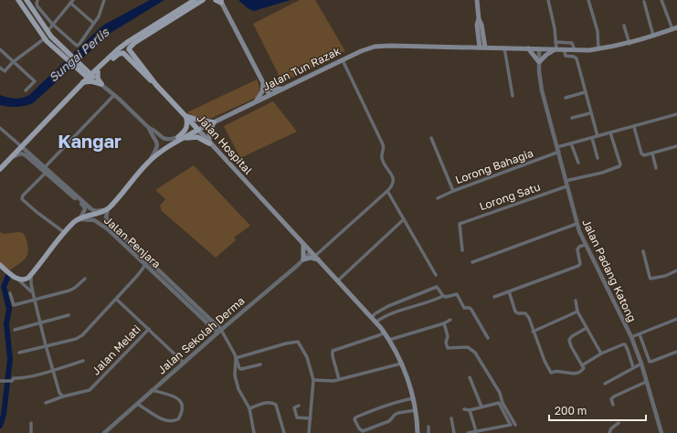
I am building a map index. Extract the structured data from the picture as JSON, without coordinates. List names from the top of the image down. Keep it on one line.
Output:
{"streets":{"main road":["Jalan Tun Razak","Jalan Hospital"],"street":["Lorong Bahagia","Lorong Satu","Jalan Penjara","Jalan Padang Katong","Jalan Sekolah Derma","Jalan Melati"]},"crossings":[["Jalan Tun Razak","Jalan Hospital"],["Jalan Tun Razak","Jalan Penjara"],["Jalan Tun Razak","Jalan Padang Katong"],["Jalan Hospital","Jalan Sekolah Derma"],["Lorong Bahagia","Jalan Padang Katong"],["Lorong Satu","Jalan Padang Katong"],["Jalan Penjara","Jalan Sekolah Derma"]],"districts":["Kangar"],"water":["Sungai Perlis"],"scale_bar":"200 m"}
